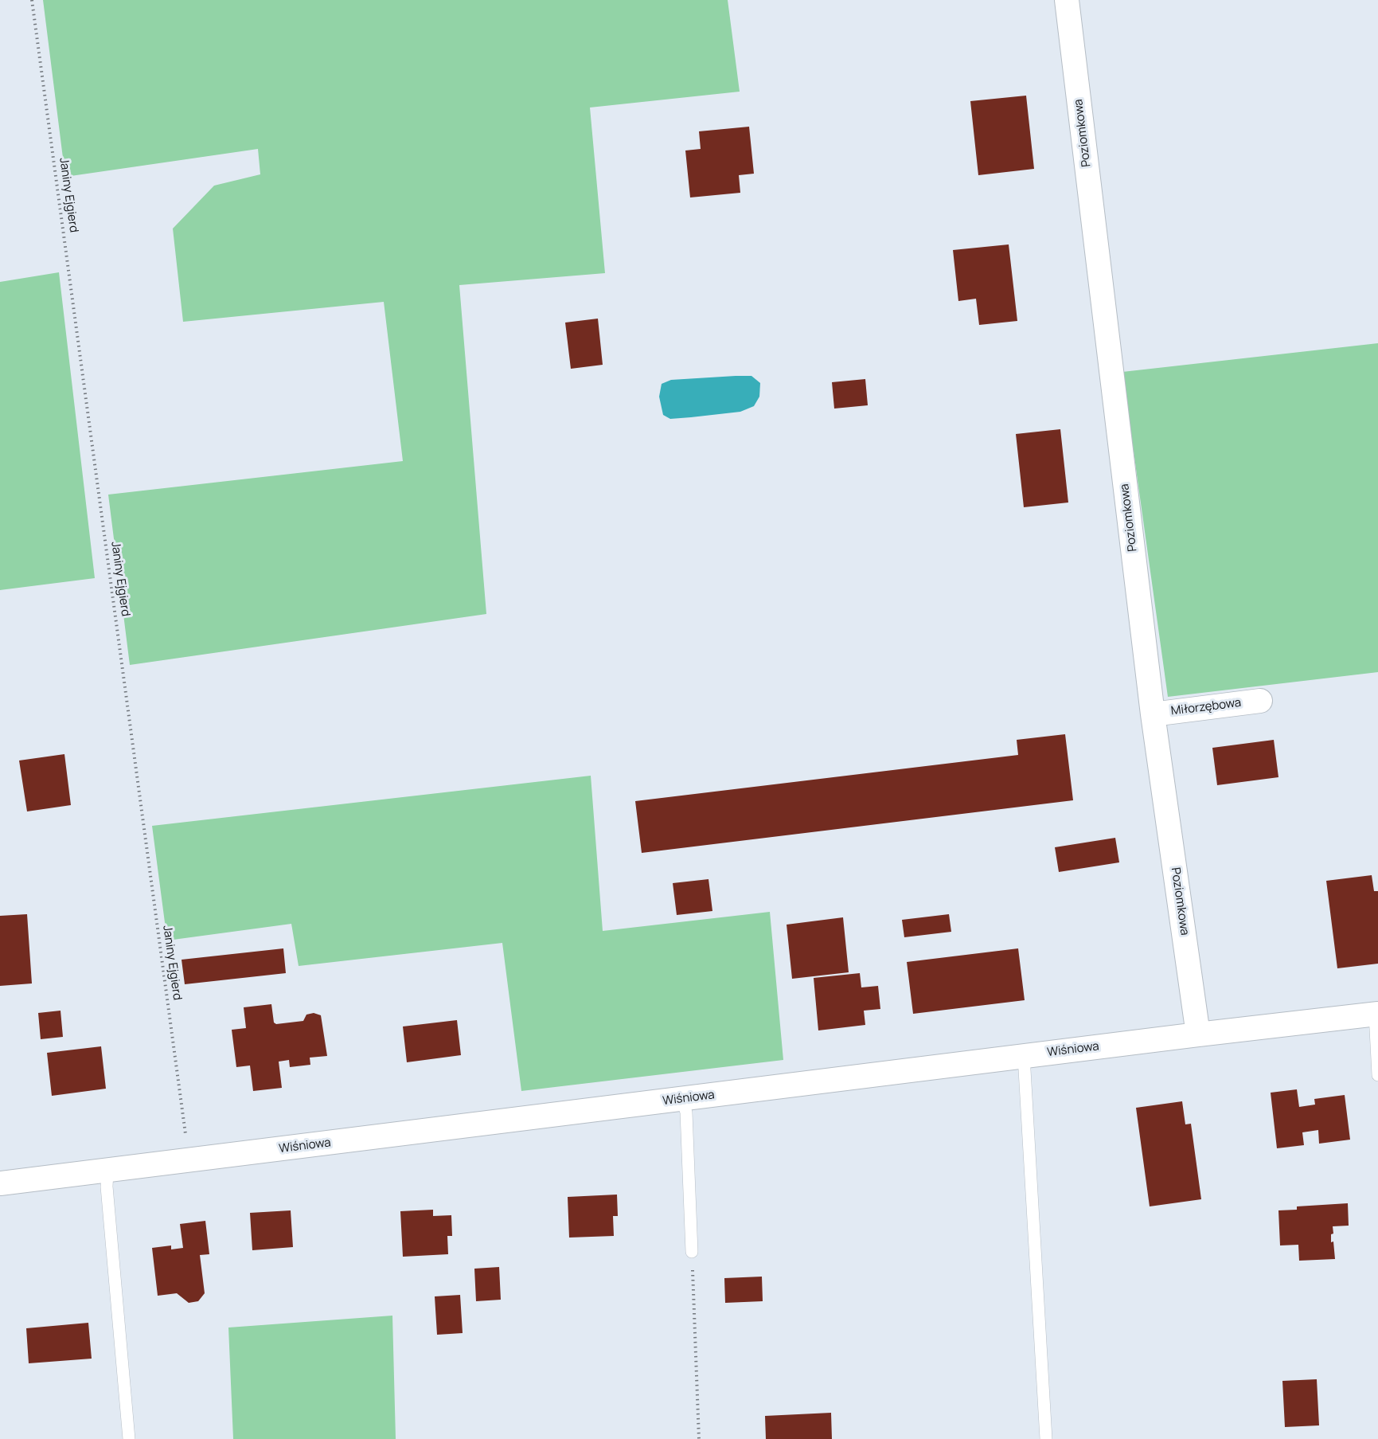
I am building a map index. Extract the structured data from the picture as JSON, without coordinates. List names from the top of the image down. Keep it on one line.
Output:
{"streets":{"street":["Poziomkowa","Miłorzębowa","Wiśniowa"],"path":["Janiny Ejgierd"]},"crossings":[["Poziomkowa","Miłorzębowa"],["Poziomkowa","Wiśniowa"],["Janiny Ejgierd","Wiśniowa"]]}
